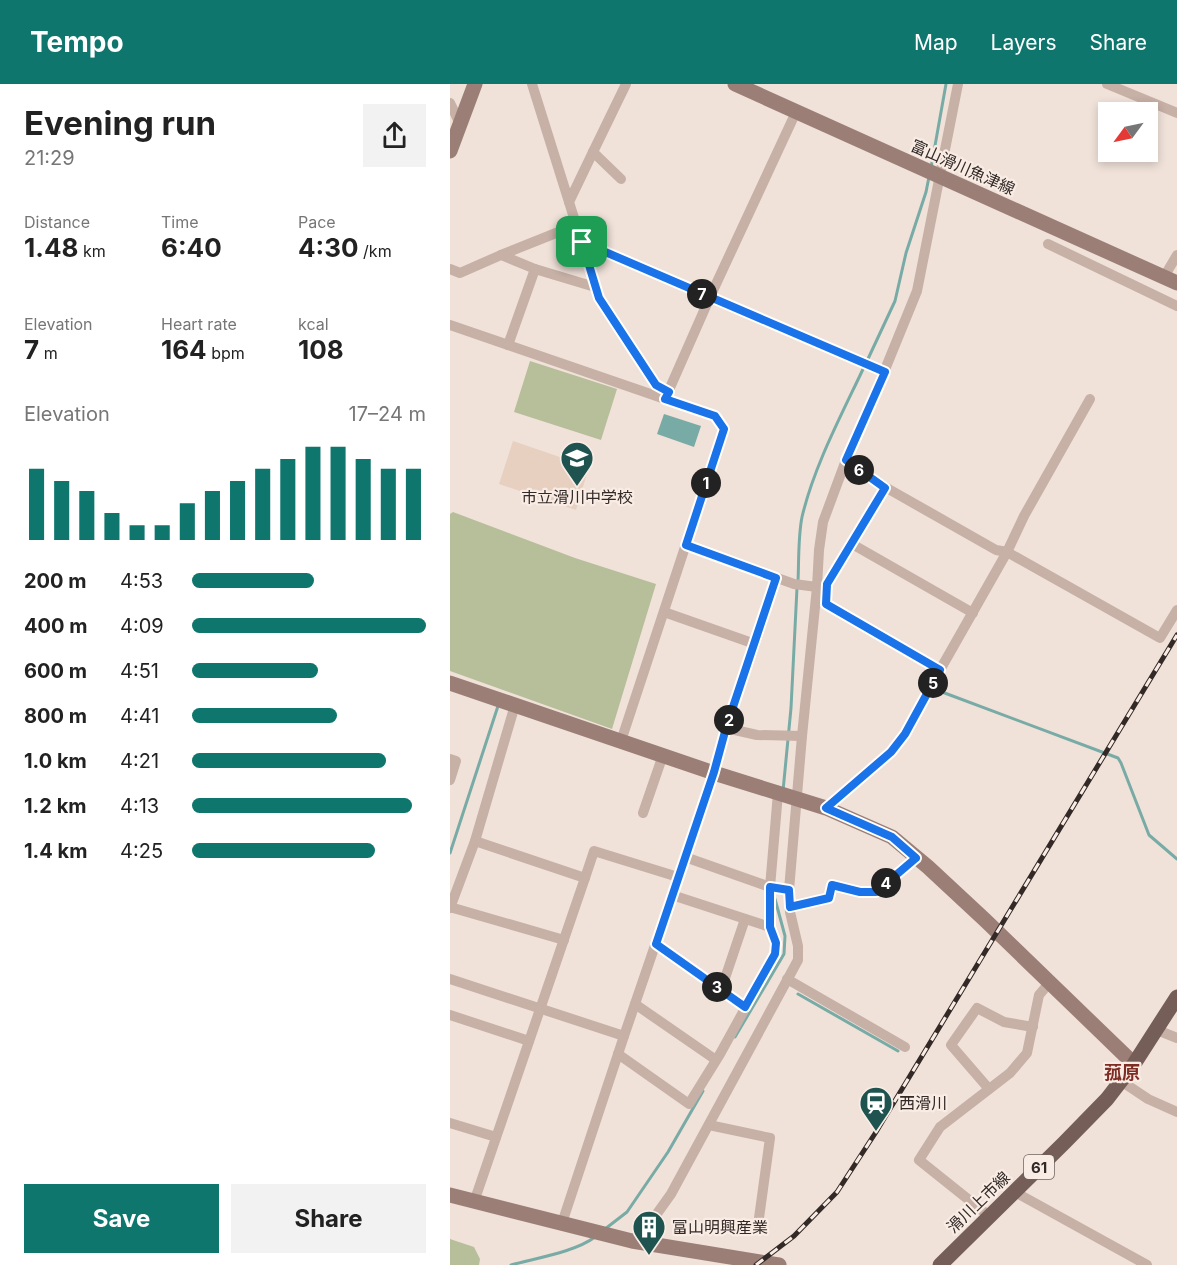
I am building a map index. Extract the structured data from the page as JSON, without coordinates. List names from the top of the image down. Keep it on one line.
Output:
{"streets":{"main road":["61","滑川上市線"],"street":["富山滑川魚津線"]},"districts":["菰原"],"places":{"school or university":["市立滑川中学校"],"station":["西滑川"],"building":["富山明興産業"]},"north":"bottom left","page":{"header":"Tempo","nav":["Map","Layers","Share"],"heading":["Evening run","21:29"],"stats":[["Distance","1.48 km"],["Time","6:40"],["Pace","4:30 /km"],["Elevation","7 m"],["Heart rate","164 bpm"],["kcal","108"]],"pins":["7","6","1","5","2","4","3"],"chart":["Elevation","17–24 m"],"list":[{"name":"200 m","note":"4:53"},{"name":"400 m","note":"4:09"},{"name":"600 m","note":"4:51"},{"name":"800 m","note":"4:41"},{"name":"1.0 km","note":"4:21"},{"name":"1.2 km","note":"4:13"},{"name":"1.4 km","note":"4:25"}],"buttons":["Save","Share"]}}
